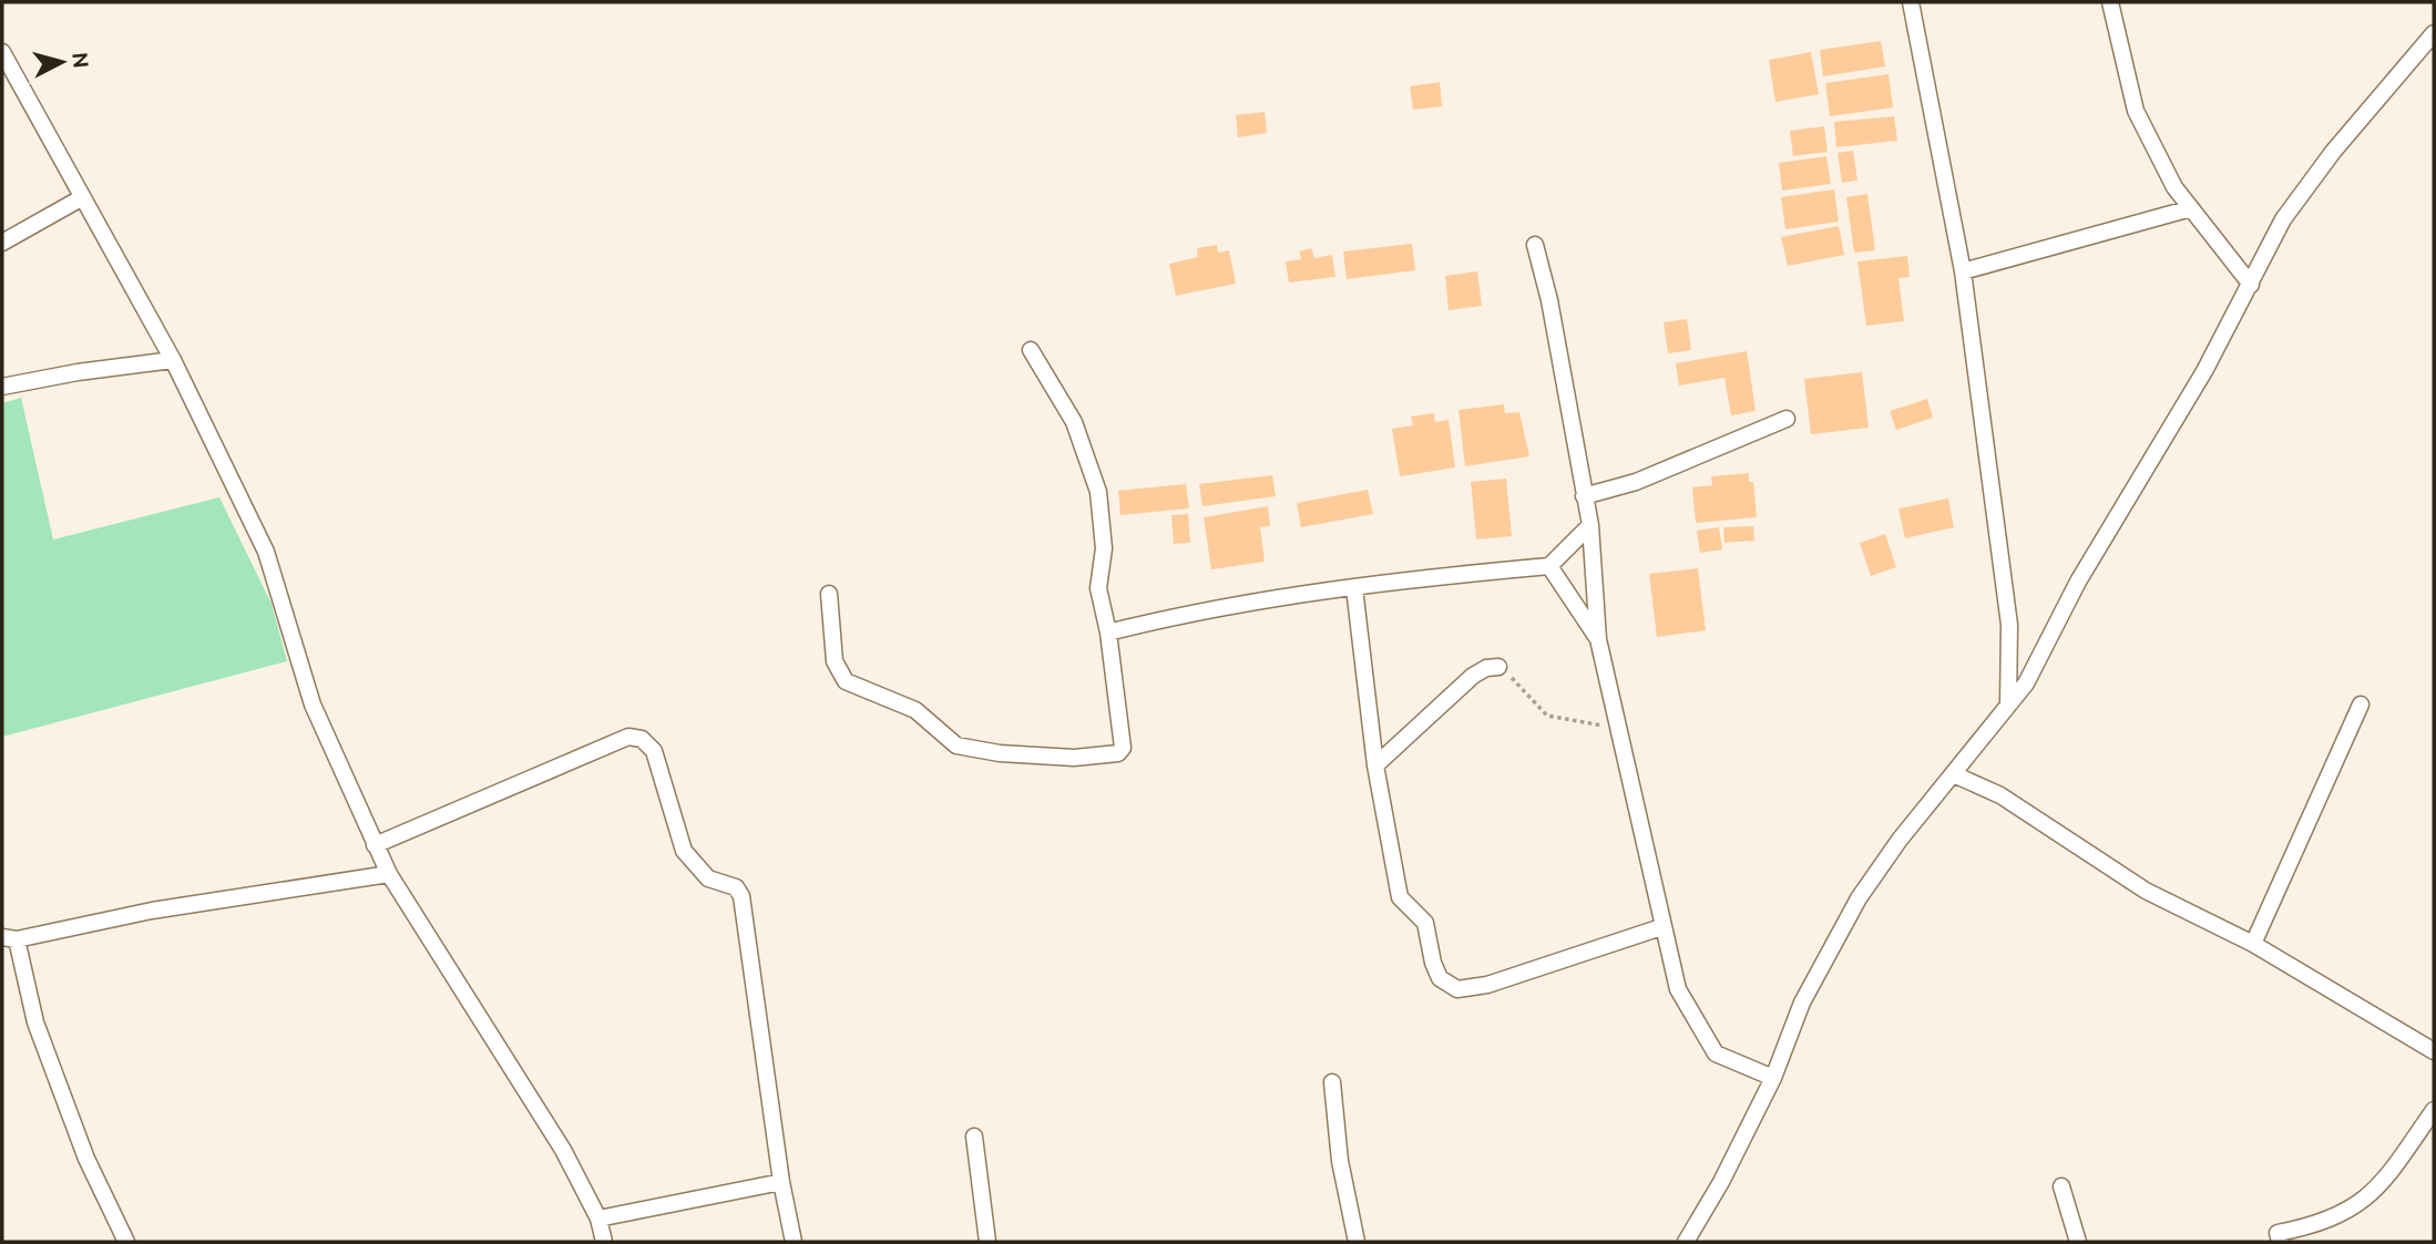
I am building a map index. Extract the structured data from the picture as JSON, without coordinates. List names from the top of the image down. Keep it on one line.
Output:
{"north":"right"}
